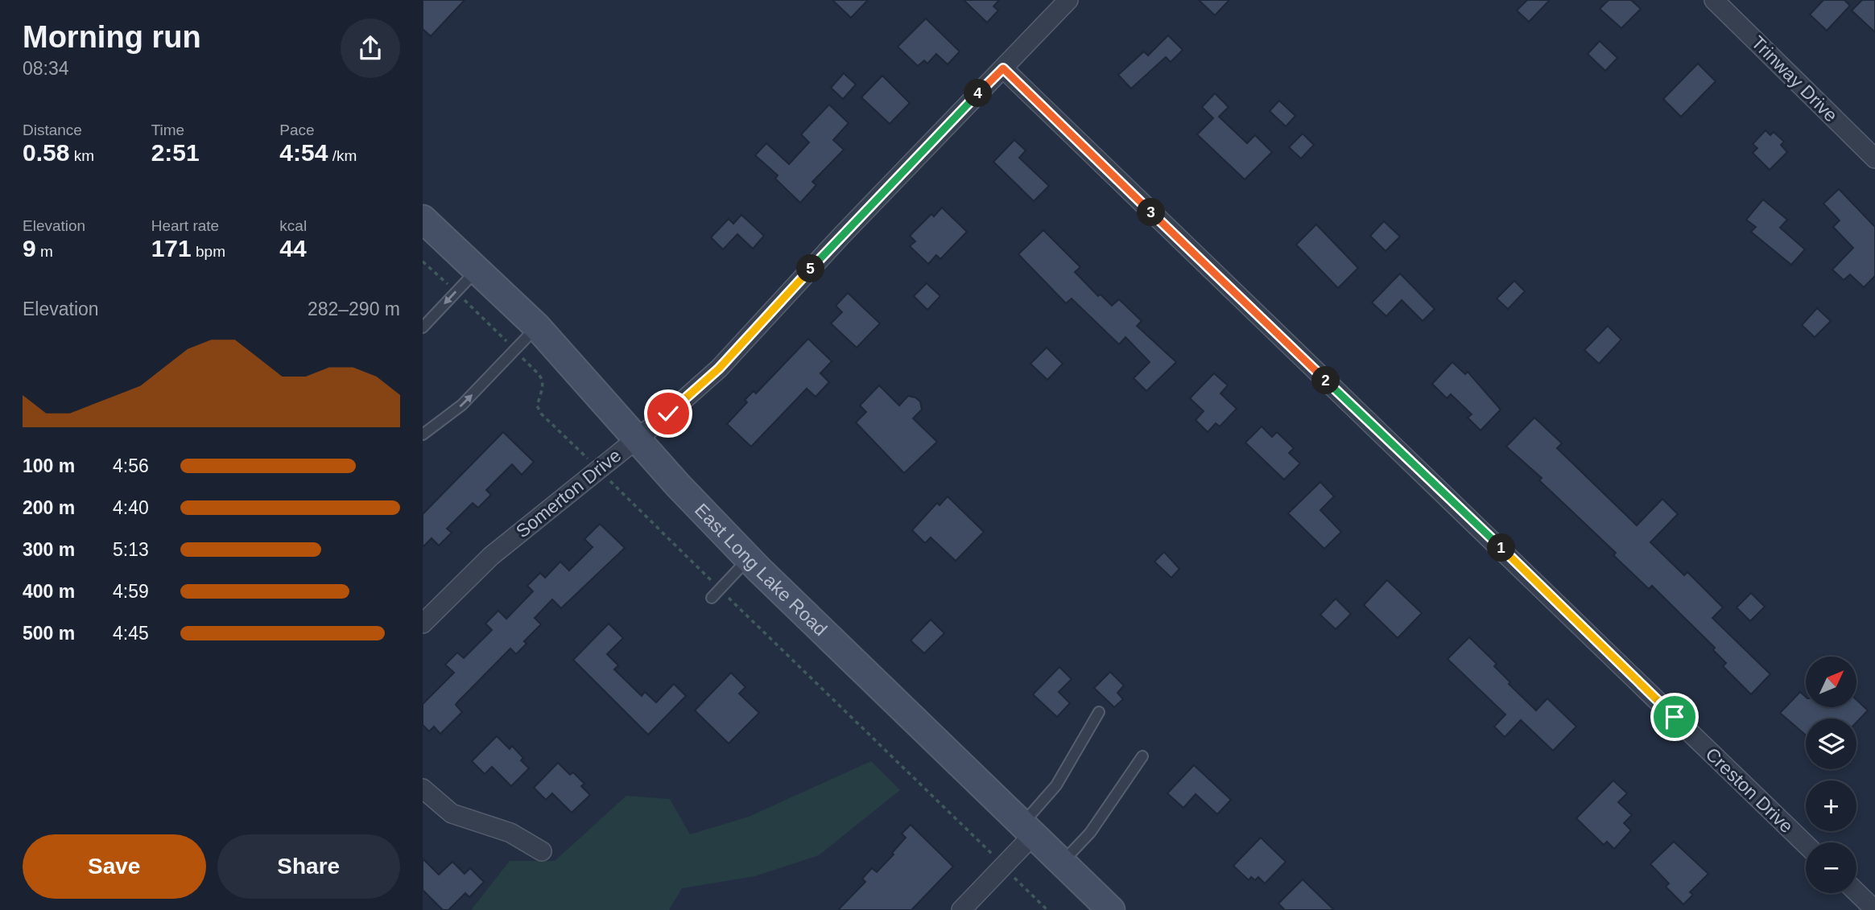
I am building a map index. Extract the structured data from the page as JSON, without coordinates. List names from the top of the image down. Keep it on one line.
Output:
{"streets":{"main road":["East Long Lake Road"],"street":["Trinway Drive","Somerton Drive","Creston Drive"]},"crossings":[["Somerton Drive","East Long Lake Road"],["Somerton Drive","Creston Drive"]],"north":"top right","page":{"heading":["Morning run","08:34"],"pins":["4","3","5","2","1"],"stats":[["Distance","0.58 km"],["Time","2:51"],["Pace","4:54 /km"],["Elevation","9 m"],["Heart rate","171 bpm"],["kcal","44"]],"chart":["Elevation","282–290 m"],"list":[{"name":"100 m","note":"4:56"},{"name":"200 m","note":"4:40"},{"name":"300 m","note":"5:13"},{"name":"400 m","note":"4:59"},{"name":"500 m","note":"4:45"}],"map_buttons":["+","−"],"buttons":["Save","Share"]}}
